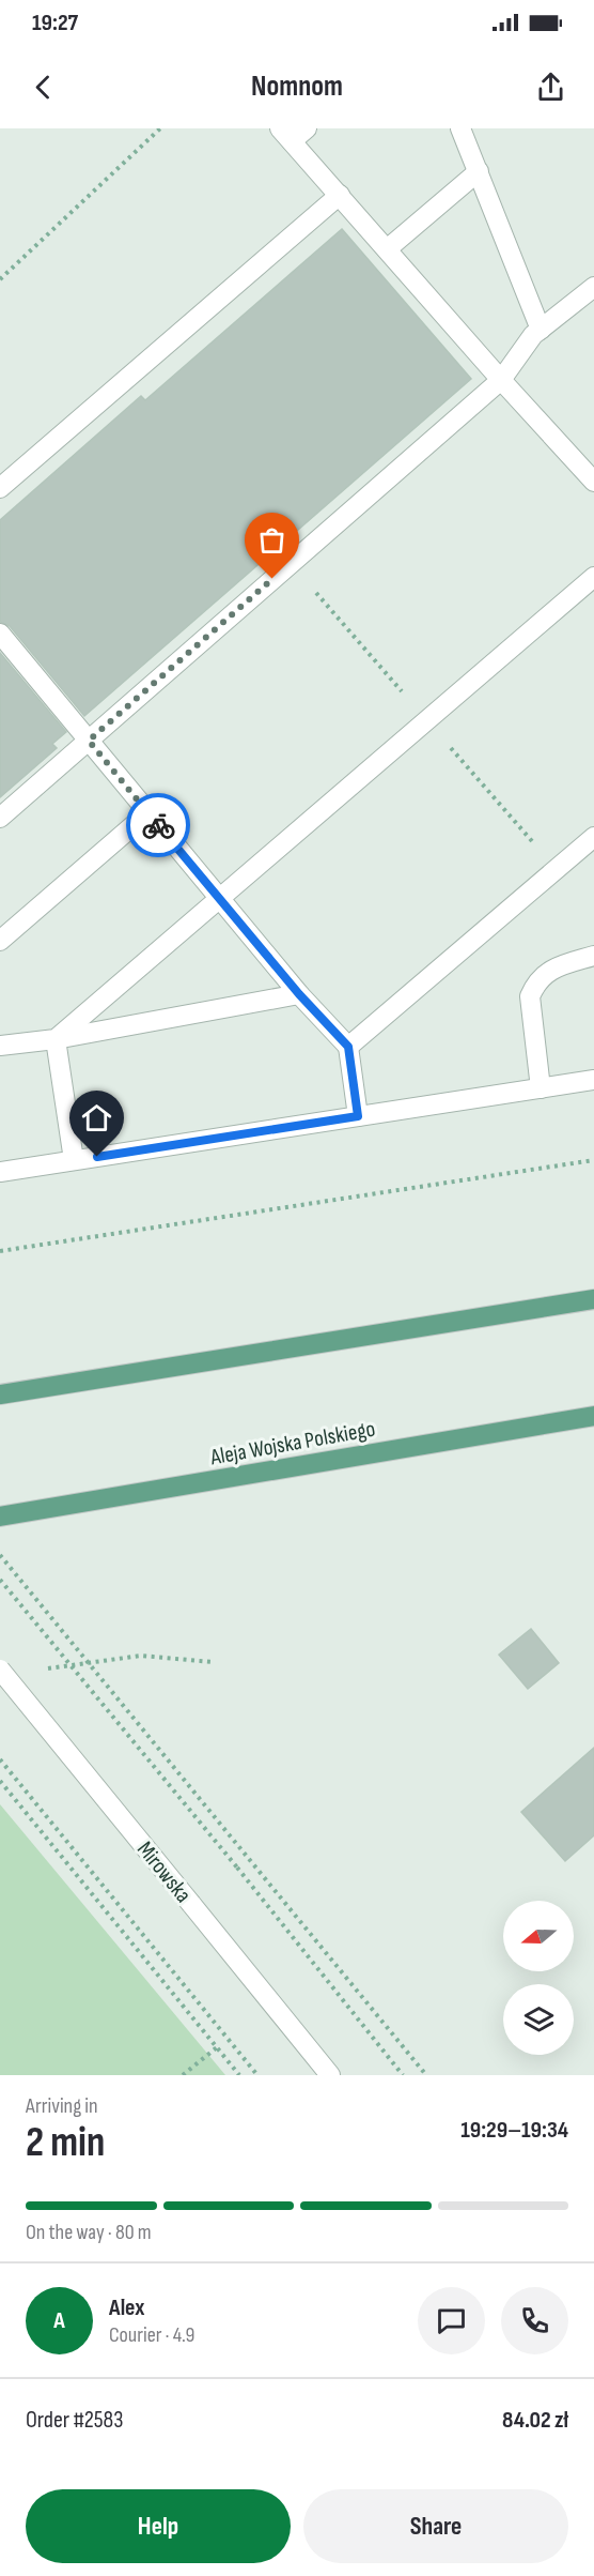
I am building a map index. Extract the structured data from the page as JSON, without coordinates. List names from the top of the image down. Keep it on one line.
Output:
{"streets":{"main road":["Aleja Wojska Polskiego"],"street":["Mirowska"]},"north":"left","page":{"status":"19:27","header":"Nomnom","heading":["2 min","Arriving in","19:29–19:34"],"panel":["Alex","Courier · 4.9","Order #2583","84.02 zł"],"bar":"On the way · 80 m","round":"A","buttons":["Help","Share"]}}
